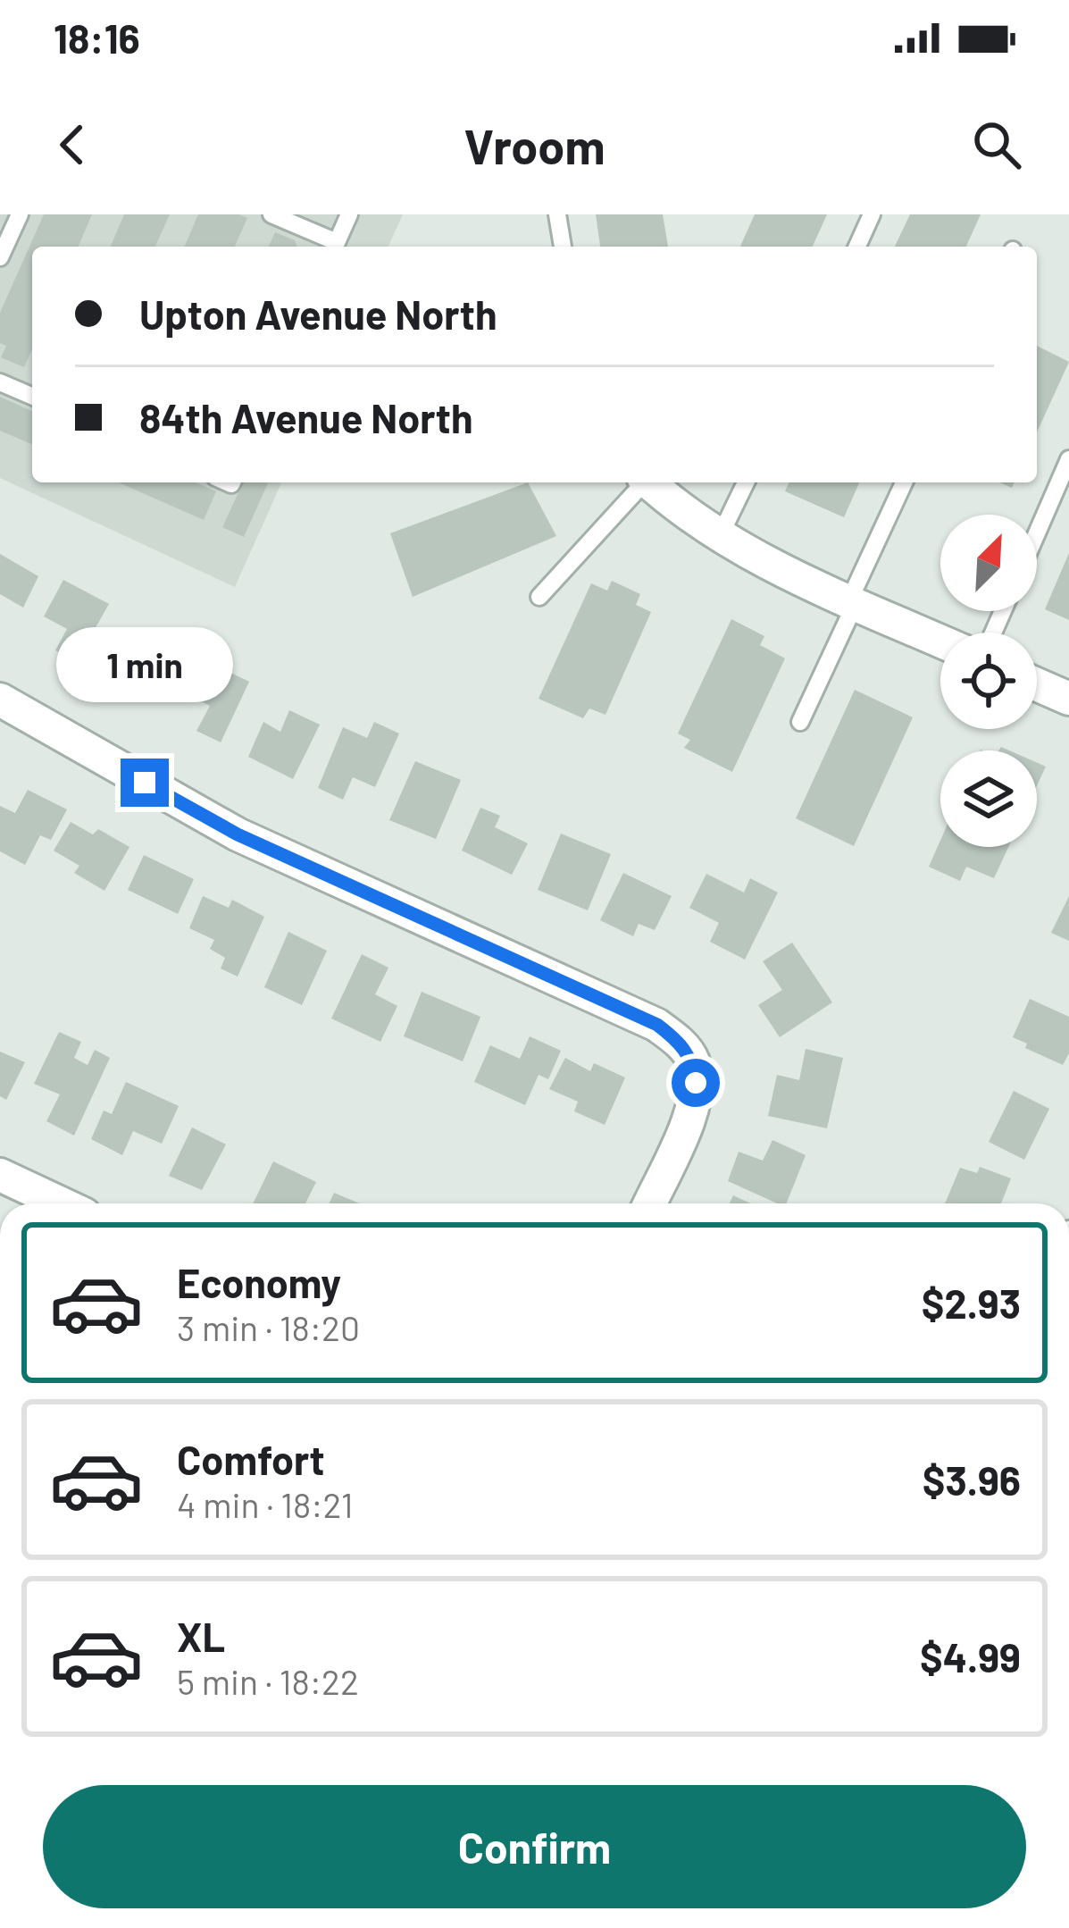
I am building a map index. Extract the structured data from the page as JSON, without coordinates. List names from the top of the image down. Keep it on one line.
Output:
{"north":"top right","page":{"status":"18:16","header":"Vroom","banner":["Upton Avenue North","84th Avenue North"],"bubble":"1 min","list":[{"name":"Economy","note":"3 min · 18:20","value":"$2.93"},{"name":"Comfort","note":"4 min · 18:21","value":"$3.96"},{"name":"XL","note":"5 min · 18:22","value":"$4.99"}],"buttons":"Confirm"}}
